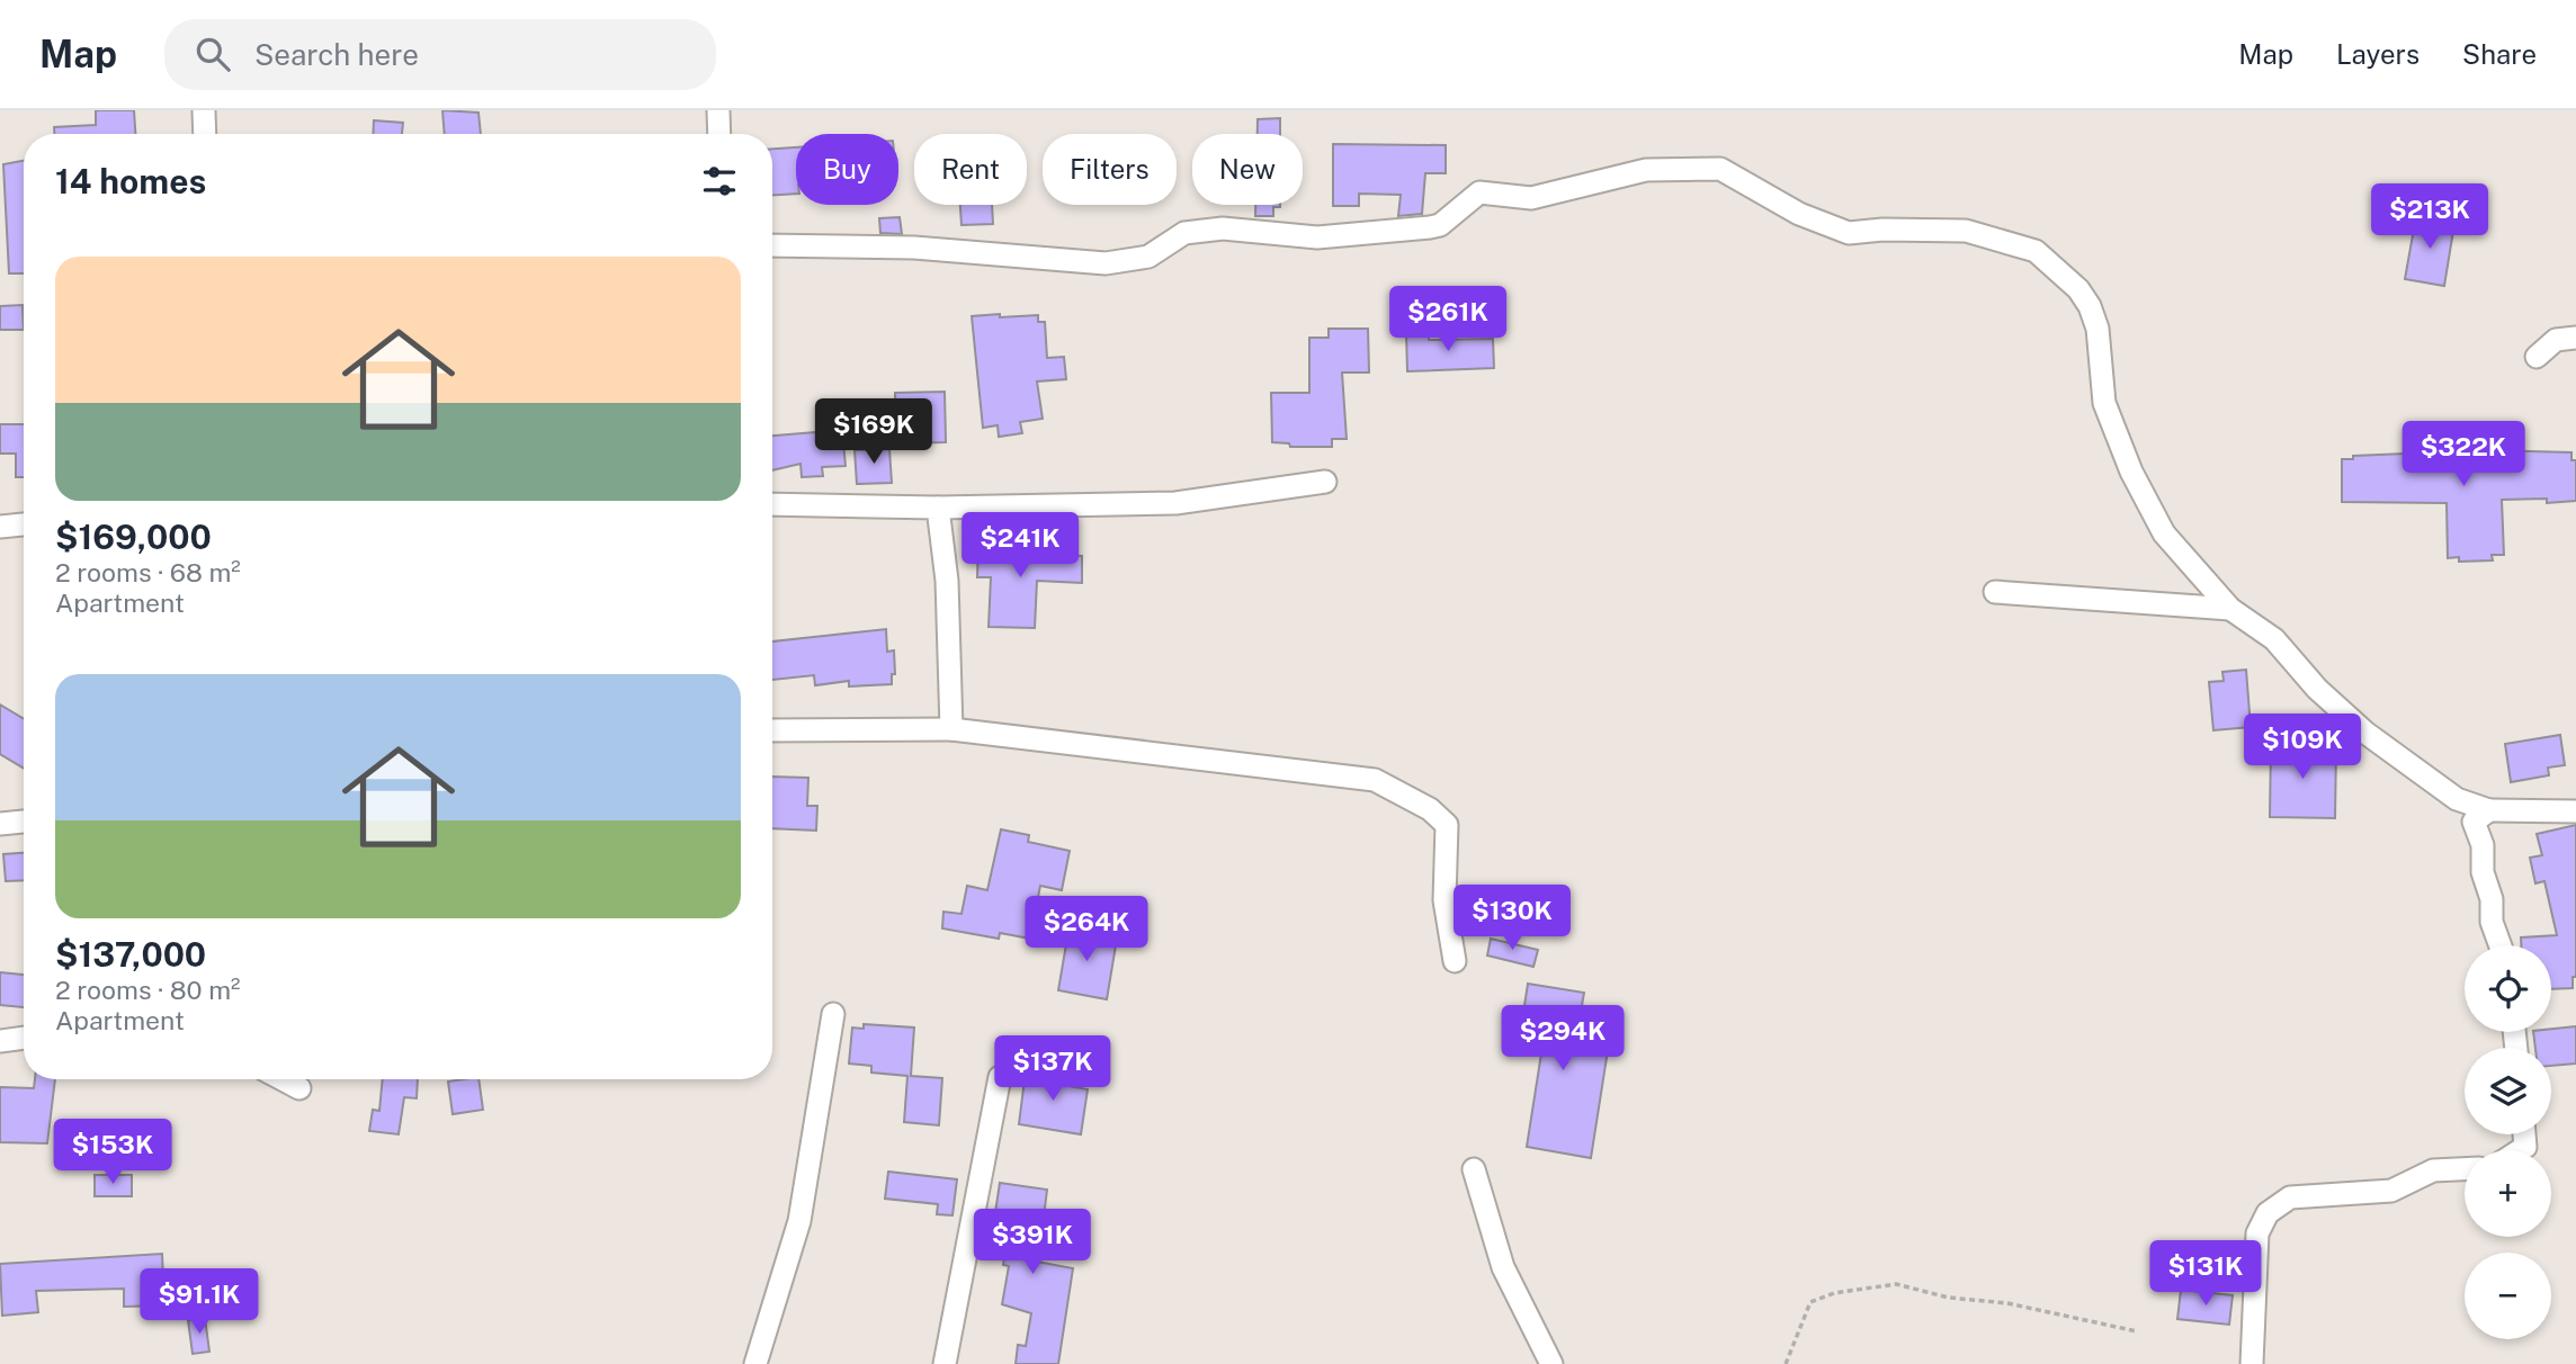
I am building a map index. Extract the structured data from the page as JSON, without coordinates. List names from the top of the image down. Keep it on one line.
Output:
{"page":{"header":"Map","search":"Search here","nav":["Map","Layers","Share"],"chip":["Buy","Rent","Filters","New"],"heading":"14 homes","price":["$213K","$261K","$169K","$322K","$241K","$109K","$130K","$264K","$294K","$137K","$153K","$391K","$131K","$91.1K"],"list":[{"name":"$169,000","note":"2 rooms · 68 m² · Apartment"},{"name":"$137,000","note":"2 rooms · 80 m² · Apartment"}],"map_buttons":["+","−"]}}
